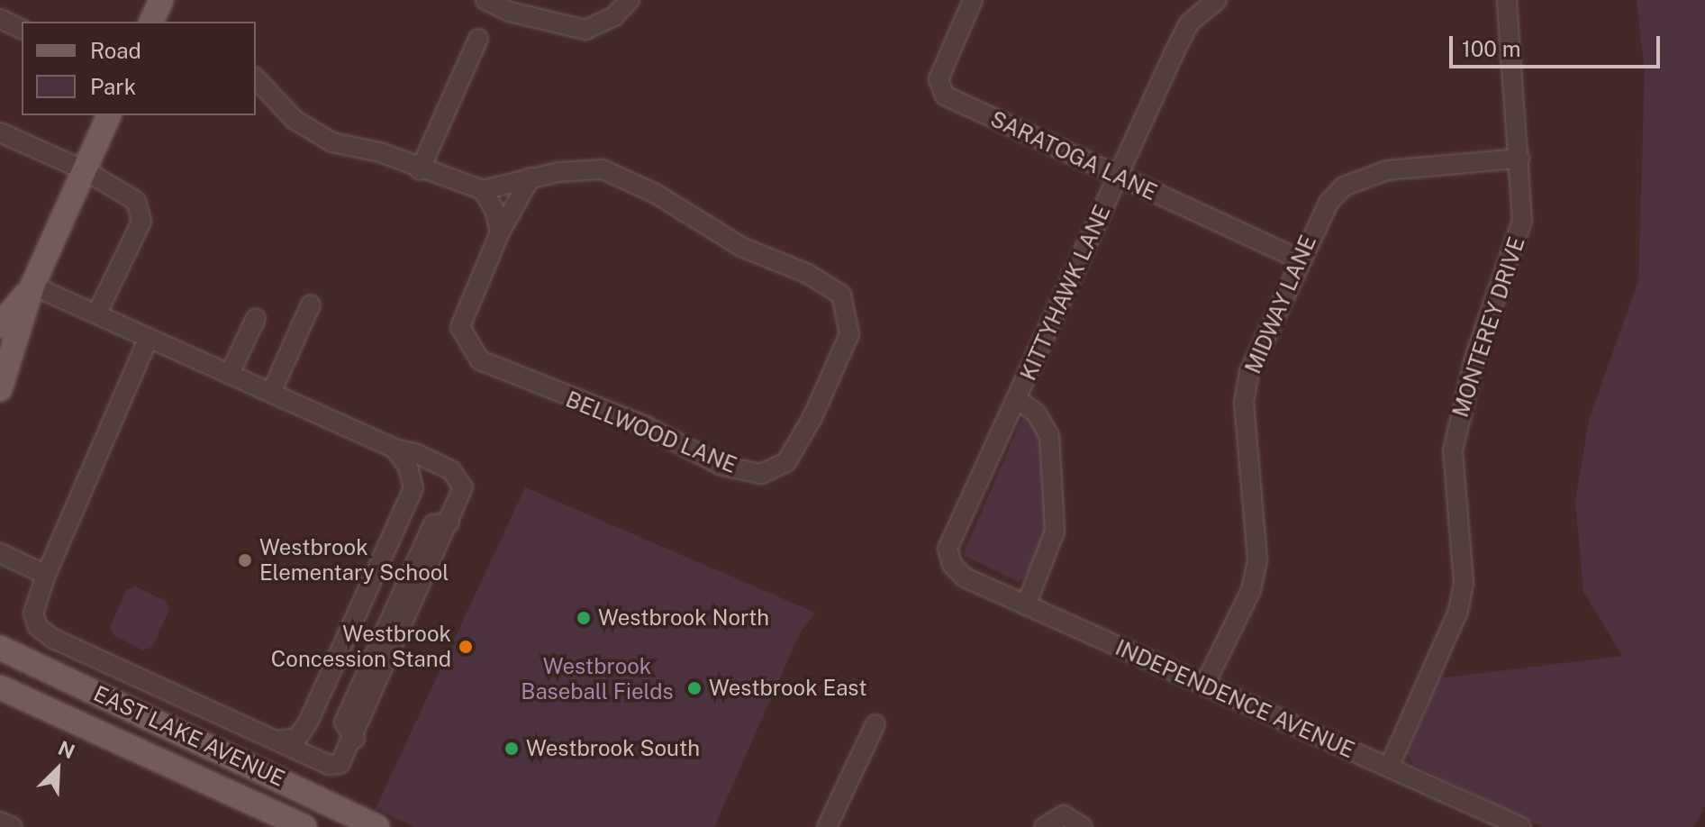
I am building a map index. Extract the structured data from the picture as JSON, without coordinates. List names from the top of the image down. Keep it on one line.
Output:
{"streets":{"main road":["EAST LAKE AVENUE"],"street":["SARATOGA LANE","KITTYHAWK LANE","MIDWAY LANE","MONTEREY DRIVE","BELLWOOD LANE","INDEPENDENCE AVENUE"]},"crossings":[["SARATOGA LANE","KITTYHAWK LANE"],["SARATOGA LANE","MIDWAY LANE"],["KITTYHAWK LANE","INDEPENDENCE AVENUE"],["MIDWAY LANE","MONTEREY DRIVE"],["MIDWAY LANE","INDEPENDENCE AVENUE"],["MONTEREY DRIVE","INDEPENDENCE AVENUE"]],"parks":["Westbrook Baseball Fields"],"places":["Westbrook Elementary School","Westbrook North","Westbrook Concession Stand","Westbrook East","Westbrook South"],"legend":["Road","Park"],"scale_bar":"100 m","north":"top right"}
